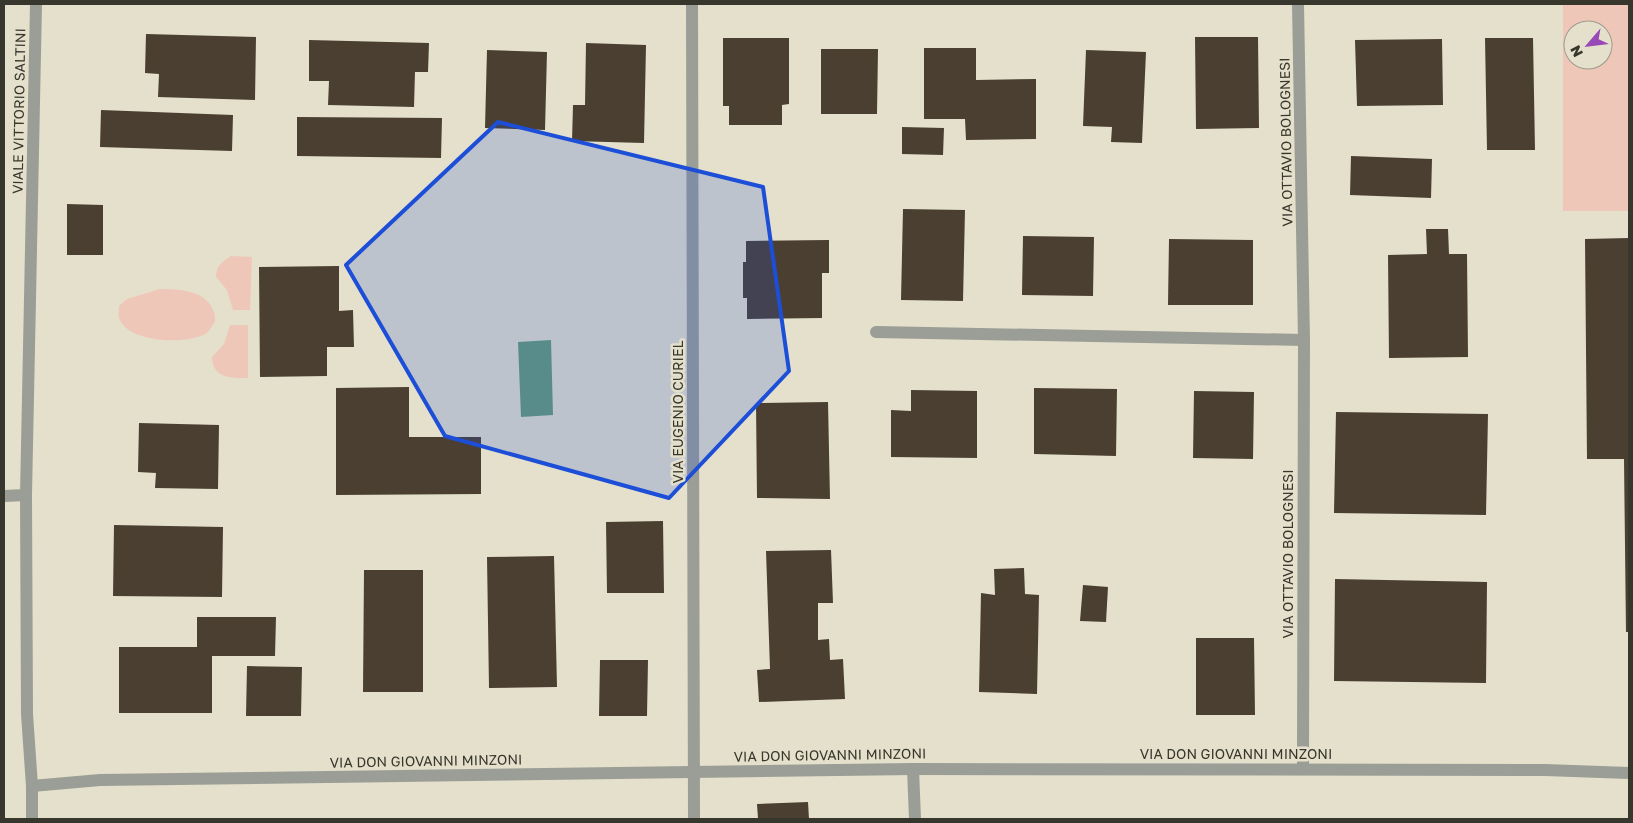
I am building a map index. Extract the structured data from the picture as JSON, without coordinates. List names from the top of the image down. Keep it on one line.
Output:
{"streets":{"street":["VIALE VITTORIO SALTINI","VIA OTTAVIO BOLOGNESI","VIA EUGENIO CURIEL","VIA DON GIOVANNI MINZONI"]},"crossings":[["VIALE VITTORIO SALTINI","VIA DON GIOVANNI MINZONI"],["VIA OTTAVIO BOLOGNESI","VIA DON GIOVANNI MINZONI"],["VIA EUGENIO CURIEL","VIA DON GIOVANNI MINZONI"]],"north":"bottom left"}
